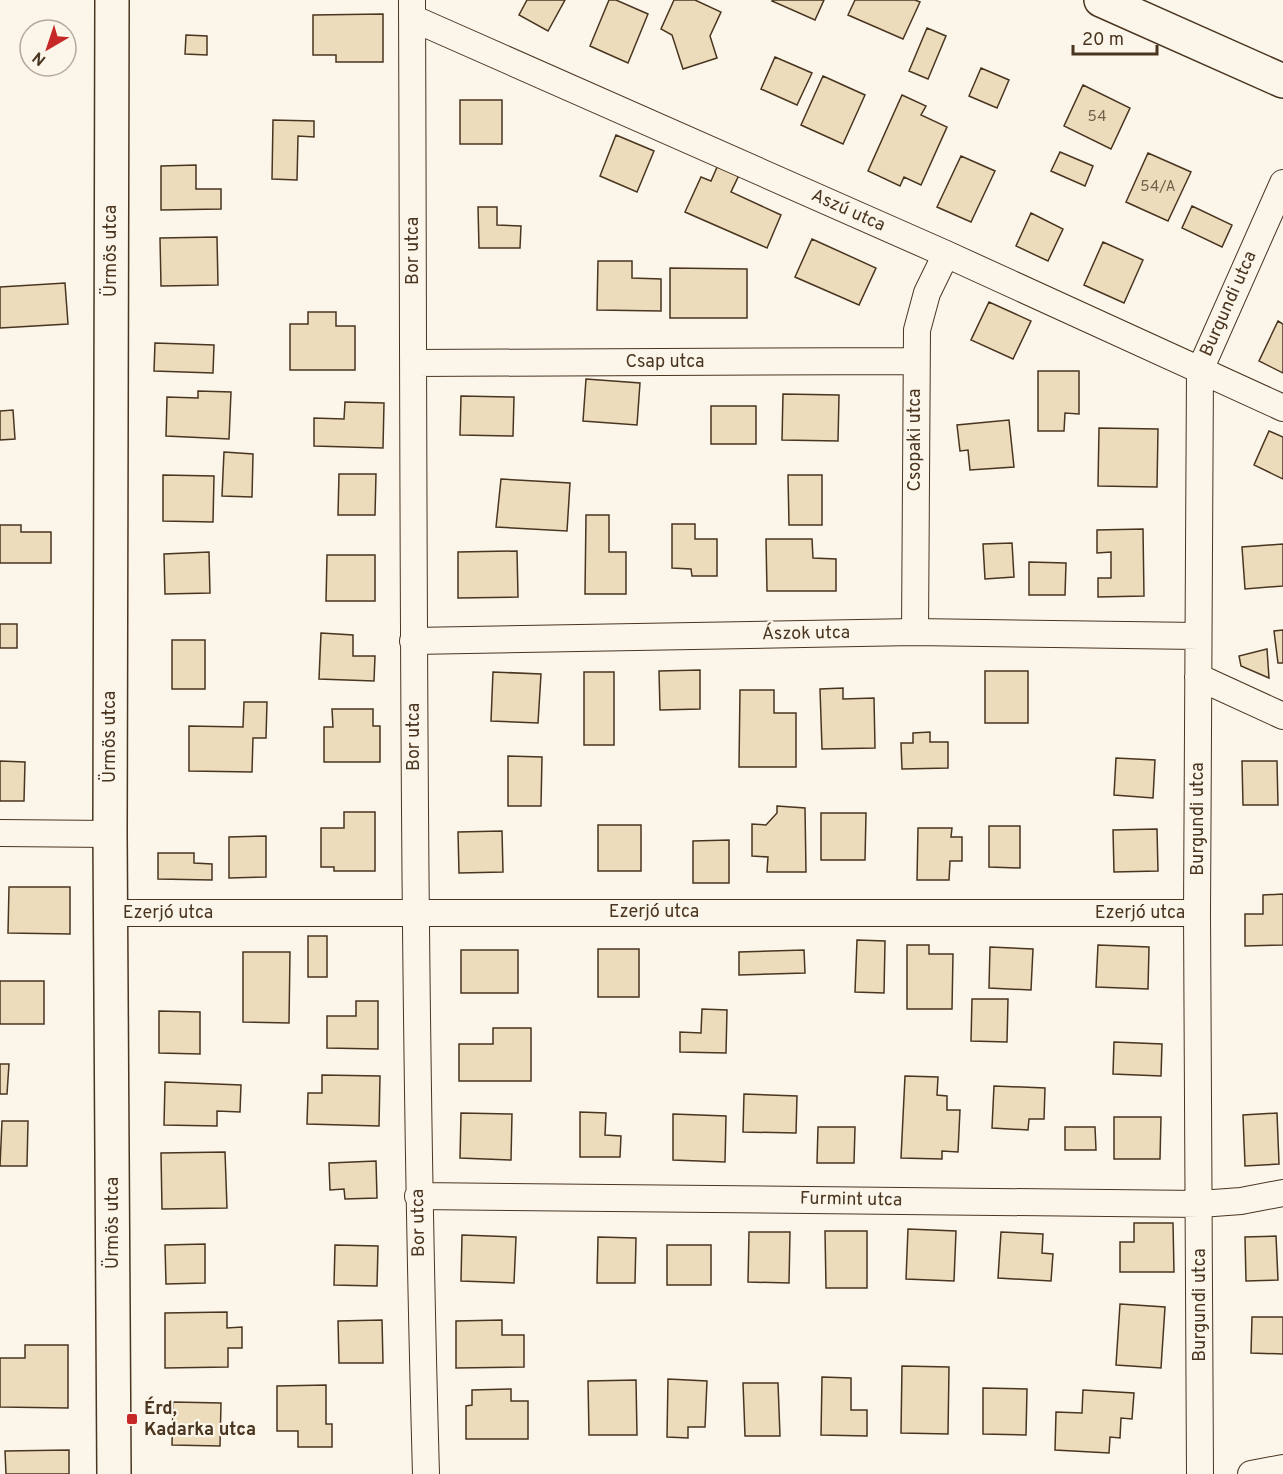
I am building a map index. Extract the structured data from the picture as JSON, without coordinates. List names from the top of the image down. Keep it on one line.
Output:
{"streets":{"street":["Aszú utca","Ürmös utca","Bor utca","Burgundi utca","Csap utca","Csopaki utca","Ászok utca","Ezerjó utca","Furmint utca"]},"crossings":[["Aszú utca","Bor utca"],["Aszú utca","Burgundi utca"],["Aszú utca","Csopaki utca"],["Ürmös utca","Ezerjó utca"],["Bor utca","Csap utca"],["Bor utca","Ászok utca"],["Bor utca","Ezerjó utca"],["Bor utca","Furmint utca"],["Burgundi utca","Ászok utca"],["Burgundi utca","Ezerjó utca"],["Burgundi utca","Furmint utca"],["Csap utca","Csopaki utca"],["Csopaki utca","Ászok utca"]],"places":{"transit":["Érd, Kadarka utca"]},"house_numbers":["54","54/A"],"scale_bar":"20 m","north":"bottom left"}
